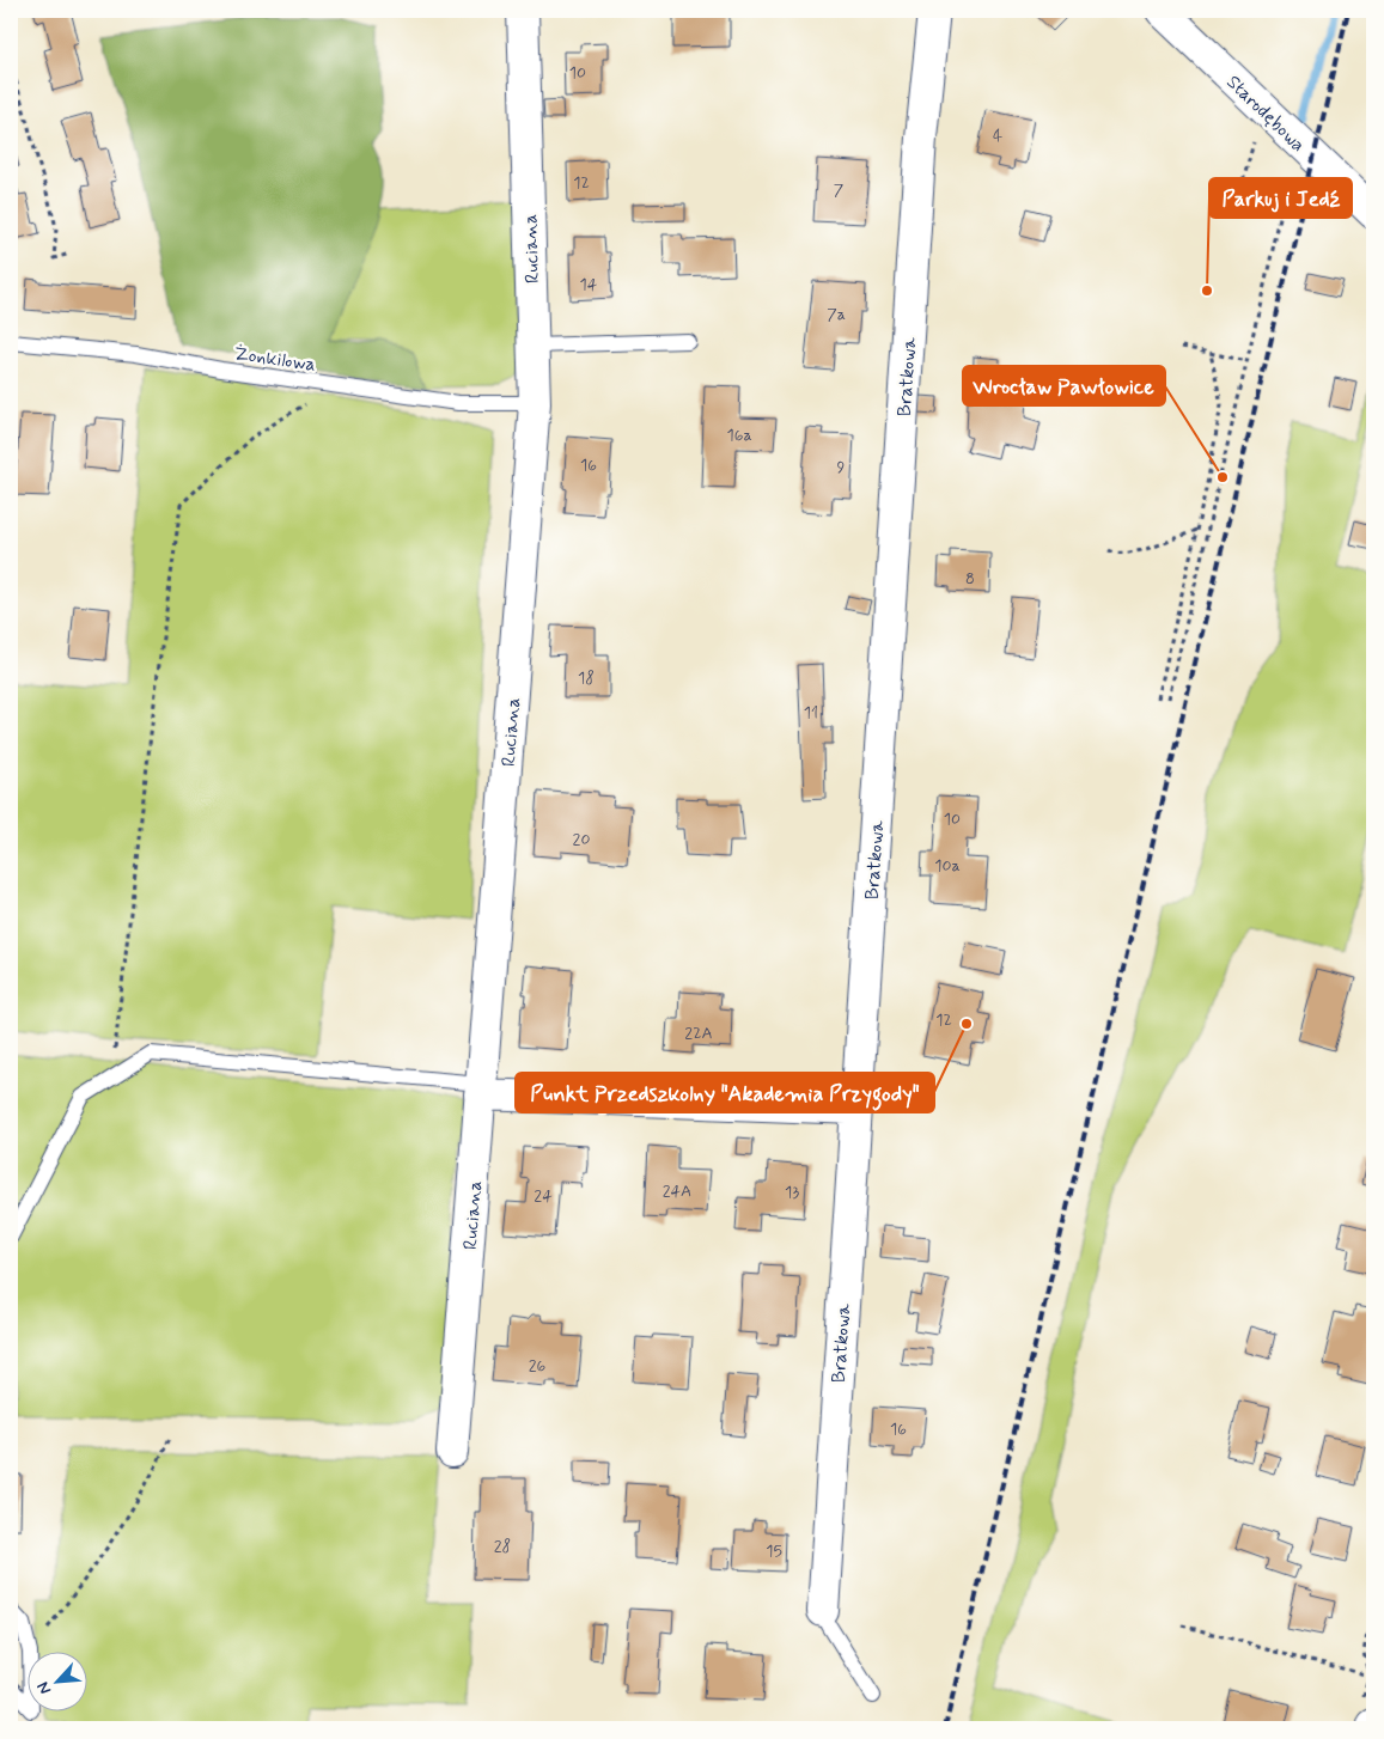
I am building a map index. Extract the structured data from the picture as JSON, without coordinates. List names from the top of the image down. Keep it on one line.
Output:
{"streets":{"street":["Starodębowa","Ruciana","Bratkowa"],"lane":["Żonkilowa"]},"crossings":[["Ruciana","Żonkilowa"]],"places":["Parkuj i Jedź","Wrocław Pawłowice","Punkt Przedszkolny \"Akademia Przygody\""],"house_numbers":["10","4","12","7","14","7a","16a","16","9","8","18","11","10","20","10a","12","22A","24A","13","24","26","16","28","15"],"north":"bottom left"}
